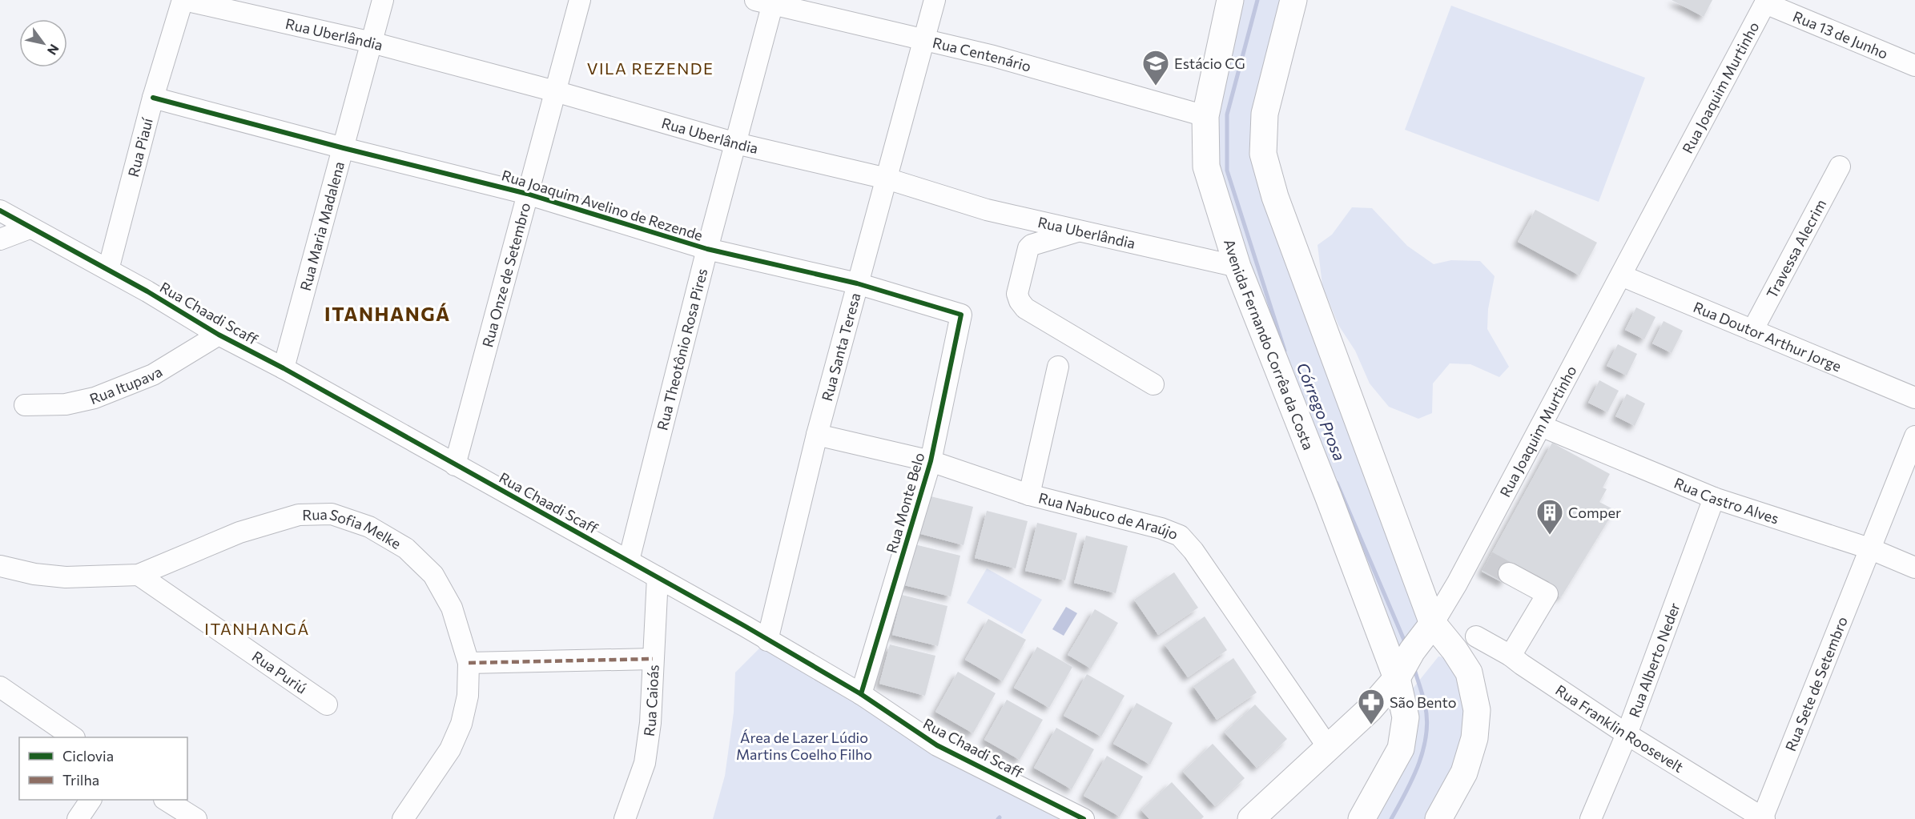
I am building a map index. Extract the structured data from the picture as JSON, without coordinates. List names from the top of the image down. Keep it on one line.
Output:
{"streets":{"main road":["Rua Joaquim Murtinho","Avenida Fernando Corrêa da Costa"],"street":["Rua Uberlândia","Rua 13 de Junho","Rua Centenário","Rua Piauí","Rua Joaquim Avelino de Rezende","Rua Maria Madalena","Travessa Alecrim","Rua Onze de Setembro","Rua Chaadi Scaff","Rua Doutor Arthur Jorge","Rua Santa Teresa","Rua Theotônio Rosa Pires","Rua Itupava","Rua Castro Alves","Rua Monte Belo","Rua Nabuco de Araújo","Rua Sofia Melke","Rua Alberto Neder","Rua Puriú","Rua Sete de Setembro","Rua Caioás","Rua Franklin Roosevelt"]},"crossings":[["Rua Uberlândia","Rua Piauí"],["Rua Uberlândia","Rua Maria Madalena"],["Rua Uberlândia","Rua Onze de Setembro"],["Rua Uberlândia","Avenida Fernando Corrêa da Costa"],["Rua Uberlândia","Rua Santa Teresa"],["Rua Uberlândia","Rua Theotônio Rosa Pires"],["Rua 13 de Junho","Rua Joaquim Murtinho"],["Rua Centenário","Avenida Fernando Corrêa da Costa"],["Rua Centenário","Rua Santa Teresa"],["Rua Centenário","Rua Theotônio Rosa Pires"],["Rua Joaquim Murtinho","Rua Doutor Arthur Jorge"],["Rua Joaquim Murtinho","Avenida Fernando Corrêa da Costa"],["Rua Joaquim Murtinho","Rua Castro Alves"],["Rua Joaquim Murtinho","Rua Nabuco de Araújo"],["Rua Piauí","Rua Joaquim Avelino de Rezende"],["Rua Piauí","Rua Chaadi Scaff"],["Rua Joaquim Avelino de Rezende","Rua Maria Madalena"],["Rua Joaquim Avelino de Rezende","Rua Onze de Setembro"],["Rua Joaquim Avelino de Rezende","Rua Santa Teresa"],["Rua Joaquim Avelino de Rezende","Rua Theotônio Rosa Pires"],["Rua Joaquim Avelino de Rezende","Rua Monte Belo"],["Rua Maria Madalena","Rua Chaadi Scaff"],["Travessa Alecrim","Rua Doutor Arthur Jorge"],["Rua Onze de Setembro","Rua Chaadi Scaff"],["Rua Chaadi Scaff","Rua Santa Teresa"],["Rua Chaadi Scaff","Rua Theotônio Rosa Pires"],["Rua Chaadi Scaff","Rua Itupava"],["Rua Chaadi Scaff","Rua Monte Belo"],["Rua Chaadi Scaff","Rua Caioás"],["Rua Santa Teresa","Rua Nabuco de Araújo"],["Rua Castro Alves","Rua Alberto Neder"],["Rua Castro Alves","Rua Sete de Setembro"],["Rua Monte Belo","Rua Nabuco de Araújo"],["Rua Sofia Melke","Rua Puriú"],["Rua Alberto Neder","Rua Franklin Roosevelt"],["Rua Sete de Setembro","Rua Franklin Roosevelt"]],"districts":["VILA REZENDE","ITANHANGÁ","ITANHANGÁ"],"water":["Córrego Prosa"],"parks":["Área de Lazer Lúdio Martins Coelho Filho"],"places":{"school or university":["Estácio CG"],"building":["Comper"],"pharmacy":["São Bento"]},"legend":["Ciclovia","Trilha"],"north":"bottom right"}
